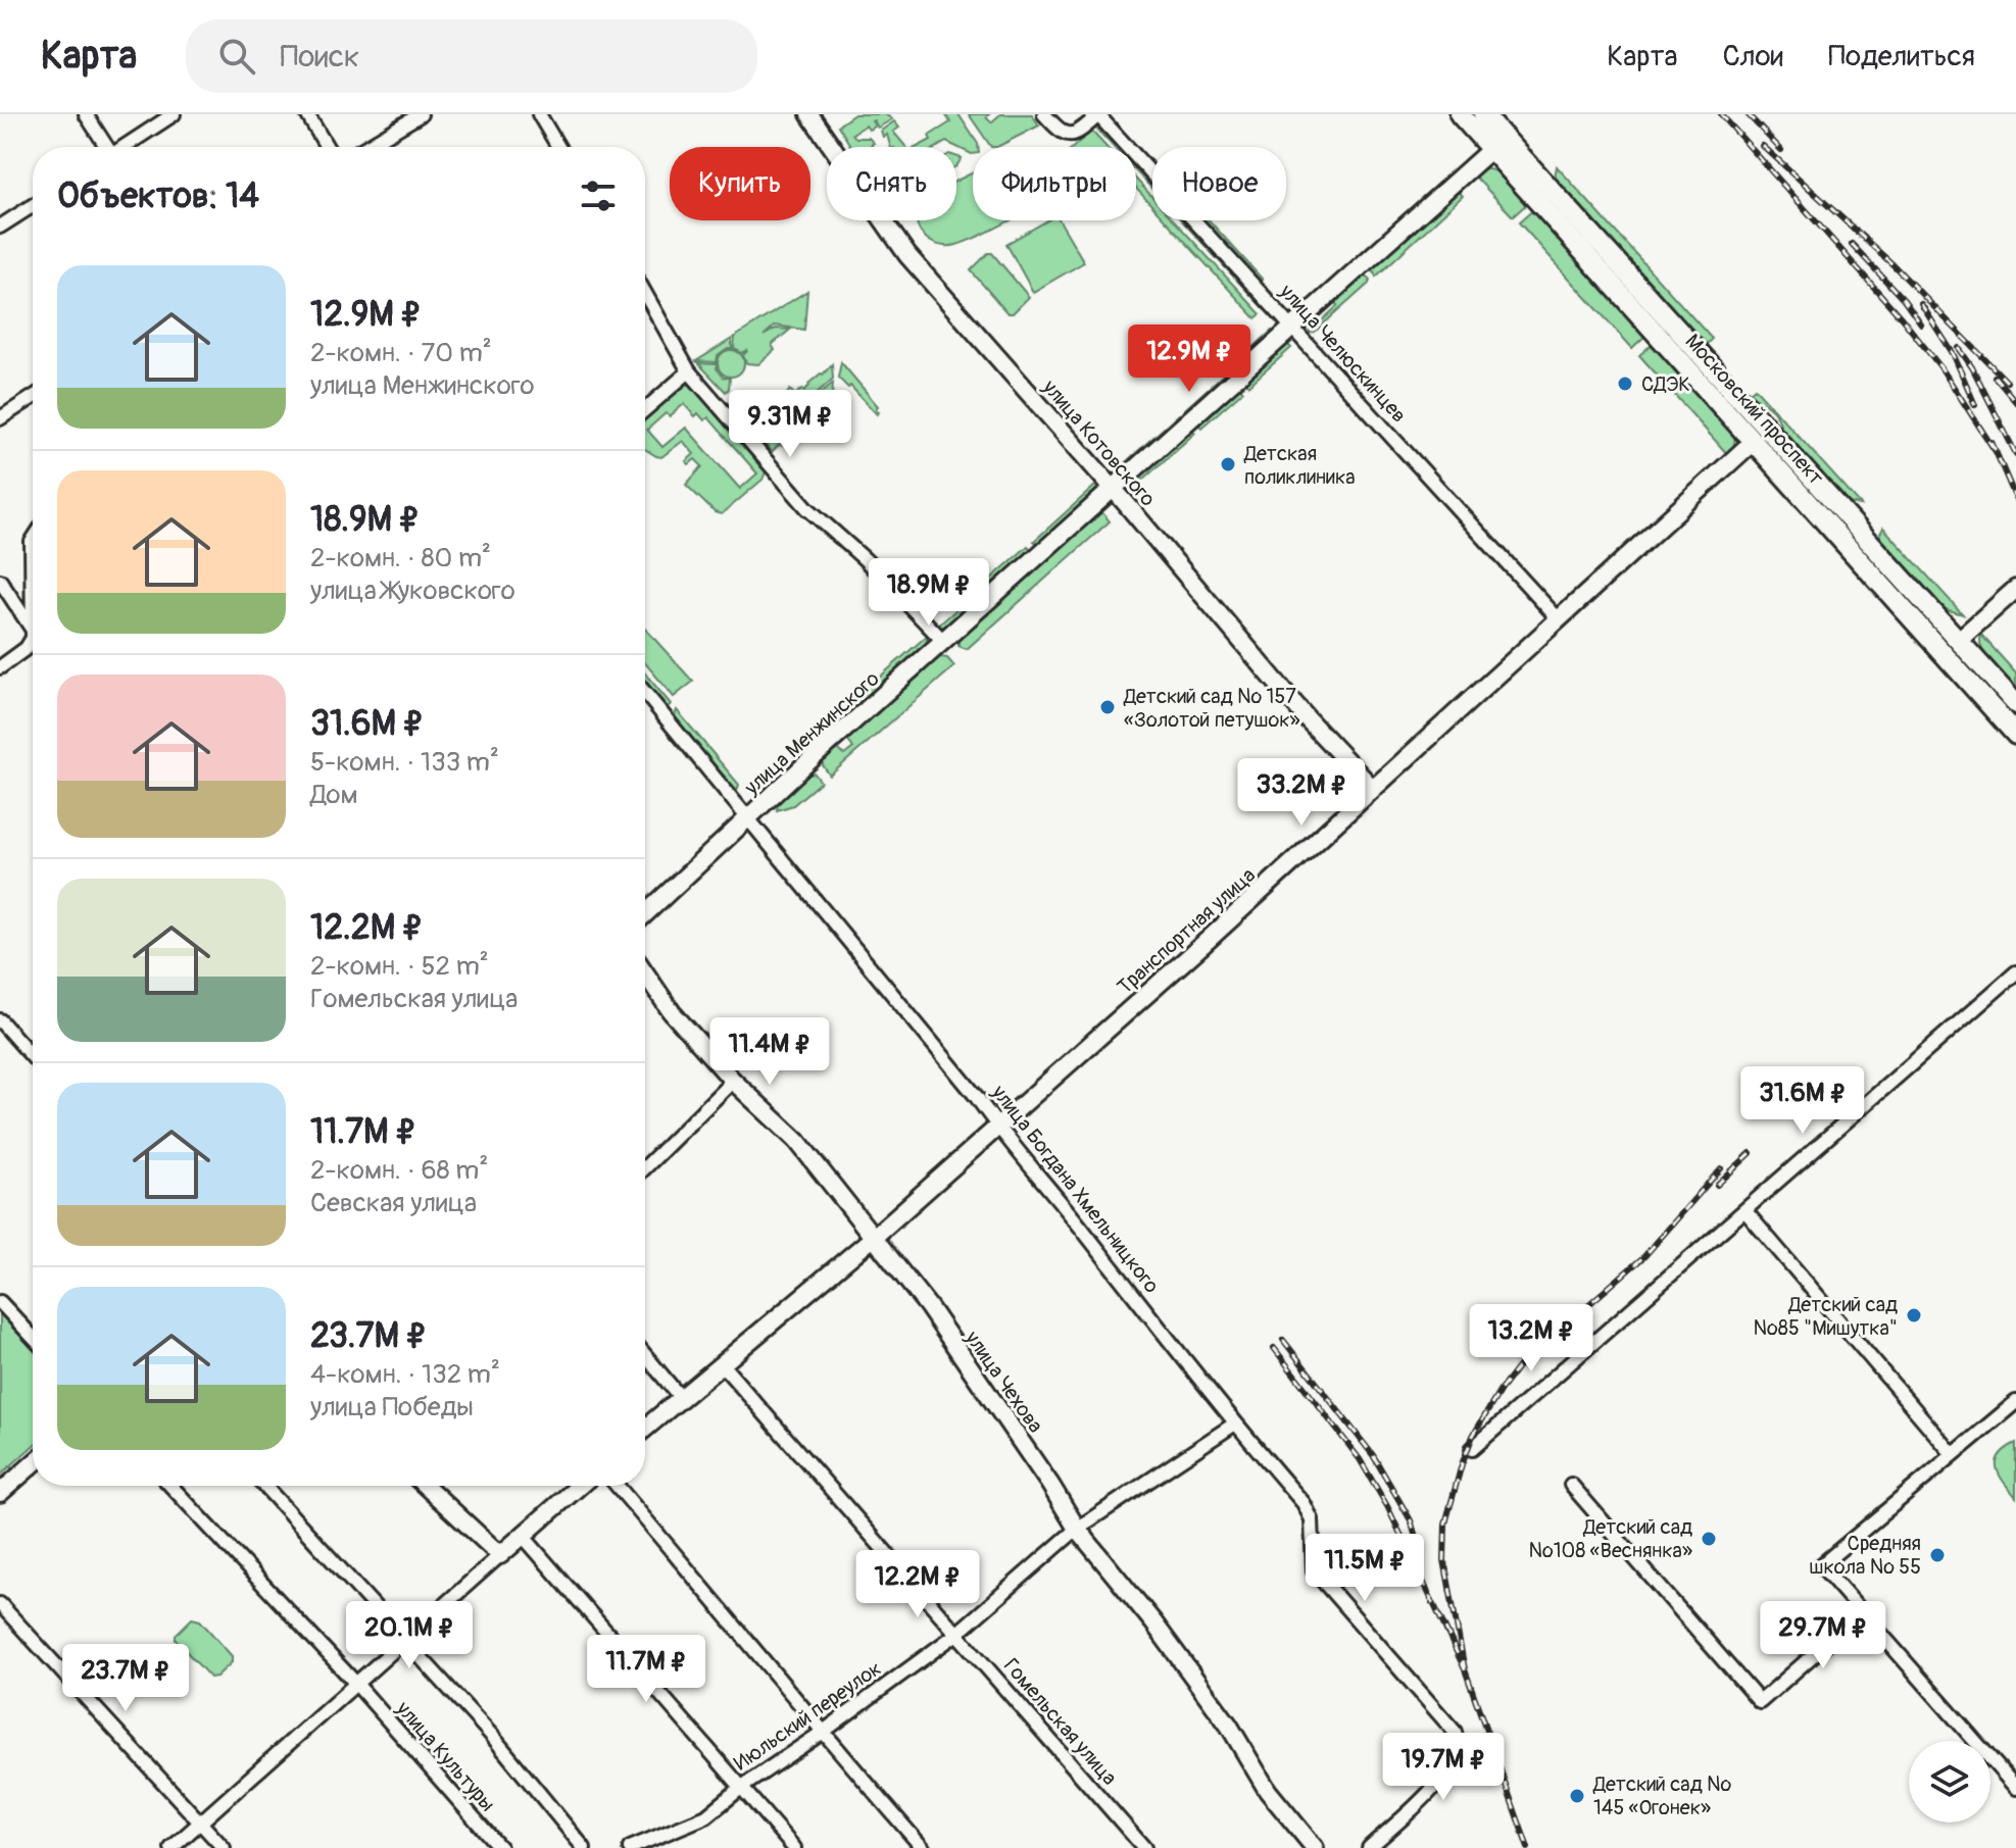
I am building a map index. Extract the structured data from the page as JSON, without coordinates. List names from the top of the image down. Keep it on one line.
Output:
{"streets":{"main road":["Московский проспект"],"street":["улица Челюскинцев","улица Котовского","улица Менжинского","Транспортная улица","улица Богдана Хмельницкого","улица Чехова","Июльский переулок","Гомельская улица","улица Культуры"]},"crossings":[["улица Челюскинцев","улица Менжинского"],["улица Челюскинцев","Транспортная улица"],["Московский проспект","улица Менжинского"],["Московский проспект","Транспортная улица"],["улица Котовского","улица Менжинского"],["улица Котовского","Транспортная улица"],["улица Менжинского","улица Богдана Хмельницкого"],["Транспортная улица","улица Богдана Хмельницкого"],["Транспортная улица","улица Чехова"],["Транспортная улица","Гомельская улица"],["улица Богдана Хмельницкого","Июльский переулок"],["улица Чехова","Июльский переулок"],["Июльский переулок","Гомельская улица"]],"places":["СДЭК","Детская поликлиника","Детский сад № 157 «Золотой петушок»","Детский сад №85 \"Мишутка\"","Детский сад №108 «Веснянка»","Средняя школа № 55","Детский сад № 145 «Огонек»"],"page":{"header":"Карта","search":"Поиск","nav":["Карта","Слои","Поделиться"],"chip":["Купить","Снять","Фильтры","Новое"],"heading":"Объектов: 14","list":[{"name":"12.9M ₽","note":"2-комн. · 70 m² · улица Менжинского"},{"name":"18.9M ₽","note":"2-комн. · 80 m² · улица Жуковского"},{"name":"31.6M ₽","note":"5-комн. · 133 m² · Дом"},{"name":"12.2M ₽","note":"2-комн. · 52 m² · Гомельская улица"},{"name":"11.7M ₽","note":"2-комн. · 68 m² · Севская улица"},{"name":"23.7M ₽","note":"4-комн. · 132 m² · улица Победы"}],"price":["12.9M ₽","9.31M ₽","18.9M ₽","33.2M ₽","11.4M ₽","31.6M ₽","13.2M ₽","11.5M ₽","12.2M ₽","20.1M ₽","29.7M ₽","11.7M ₽","23.7M ₽","19.7M ₽"]}}
